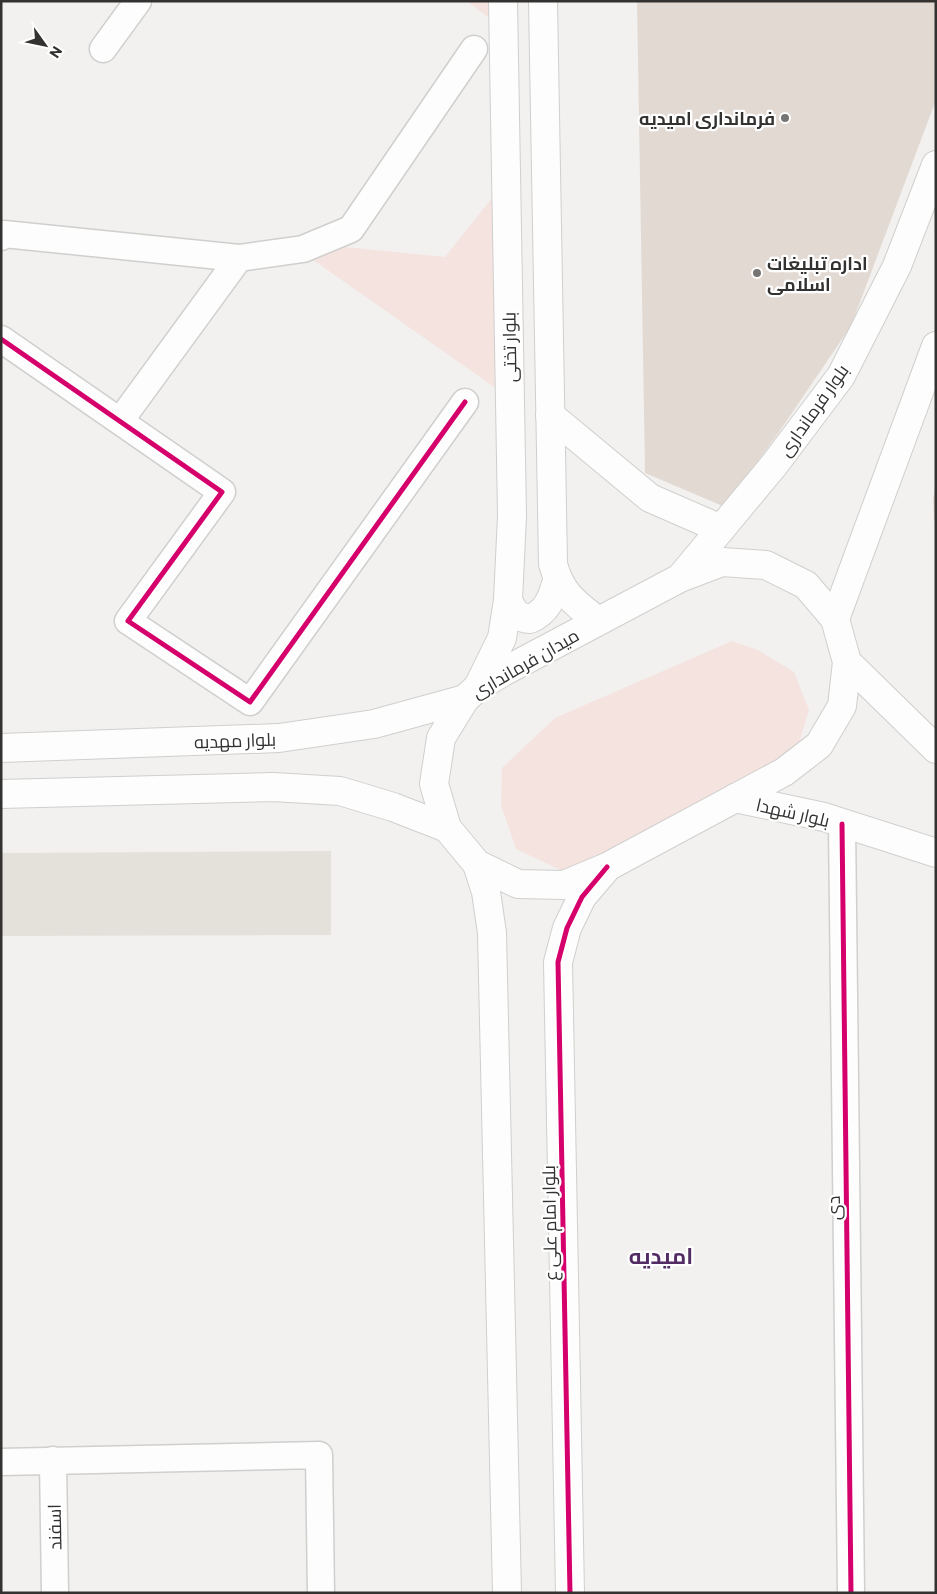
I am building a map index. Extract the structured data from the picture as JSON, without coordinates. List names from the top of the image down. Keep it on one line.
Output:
{"streets":{"street":["بلوار تختی","بلوار فرمانداری","میدان فرمانداری","بلوار مهدیه","بلوار شهدا","دی","بلوار امام علی ع","اسفند"]},"crossings":[["بلوار تختی","میدان فرمانداری"],["بلوار تختی","بلوار مهدیه"],["بلوار فرمانداری","میدان فرمانداری"],["میدان فرمانداری","بلوار مهدیه"],["میدان فرمانداری","بلوار شهدا"],["میدان فرمانداری","بلوار امام علی ع"],["بلوار شهدا","دی"]],"districts":["امیدیه"],"places":["فرمانداری امیدیه","اداره تبلیغات اسلامی"],"north":"bottom right"}
